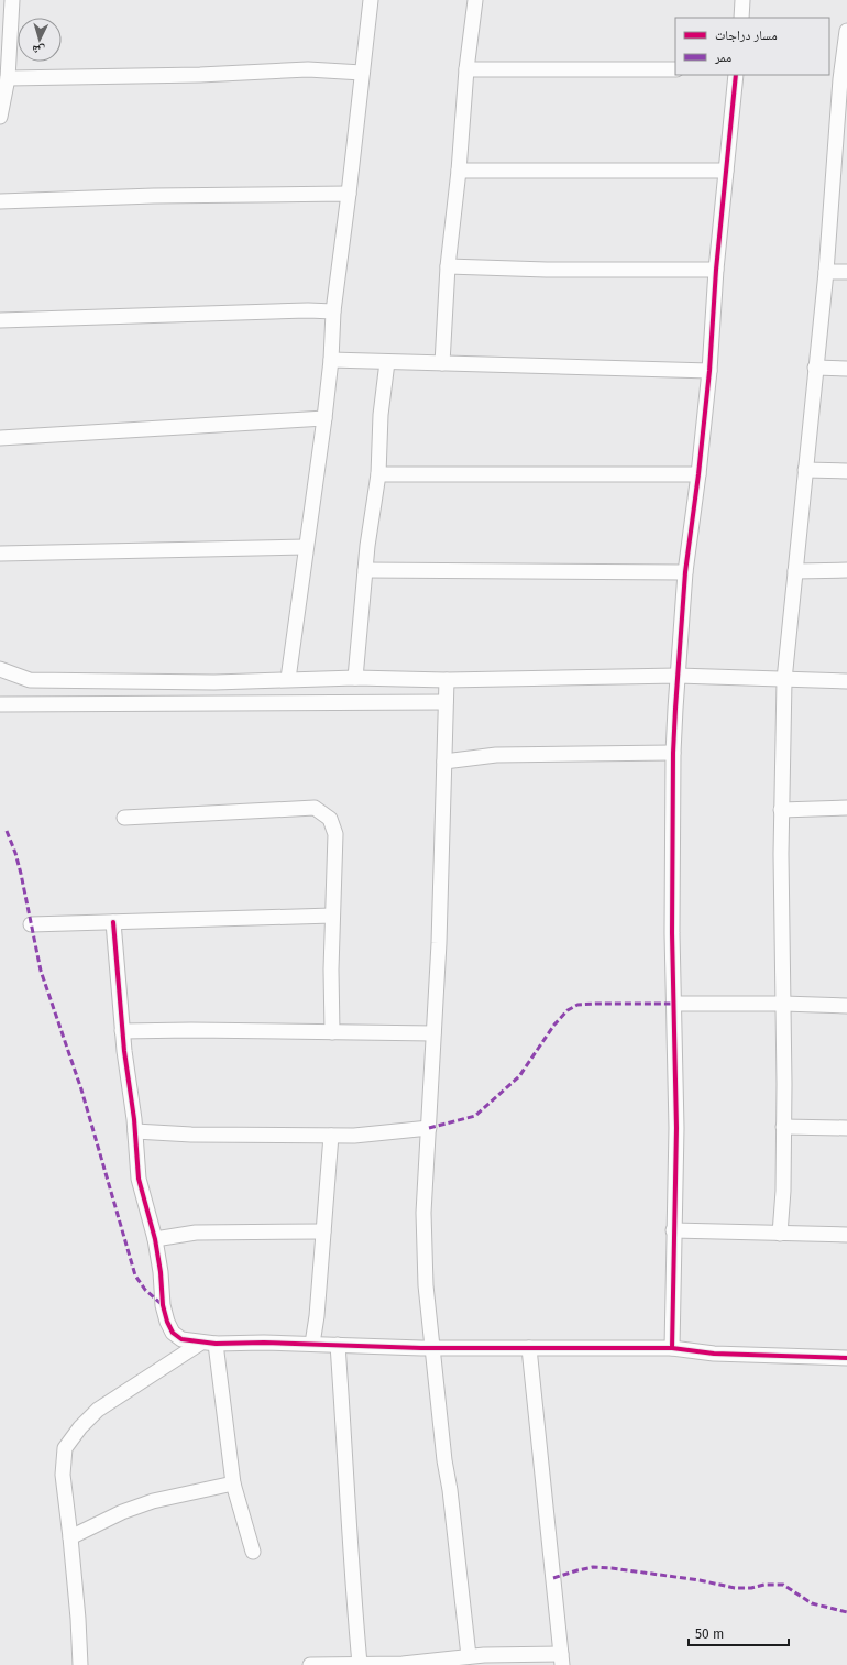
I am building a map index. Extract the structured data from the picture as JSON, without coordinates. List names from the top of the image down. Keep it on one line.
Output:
{"legend":["مسار دراجات","ممر"],"scale_bar":"50 m","north":"bottom"}
